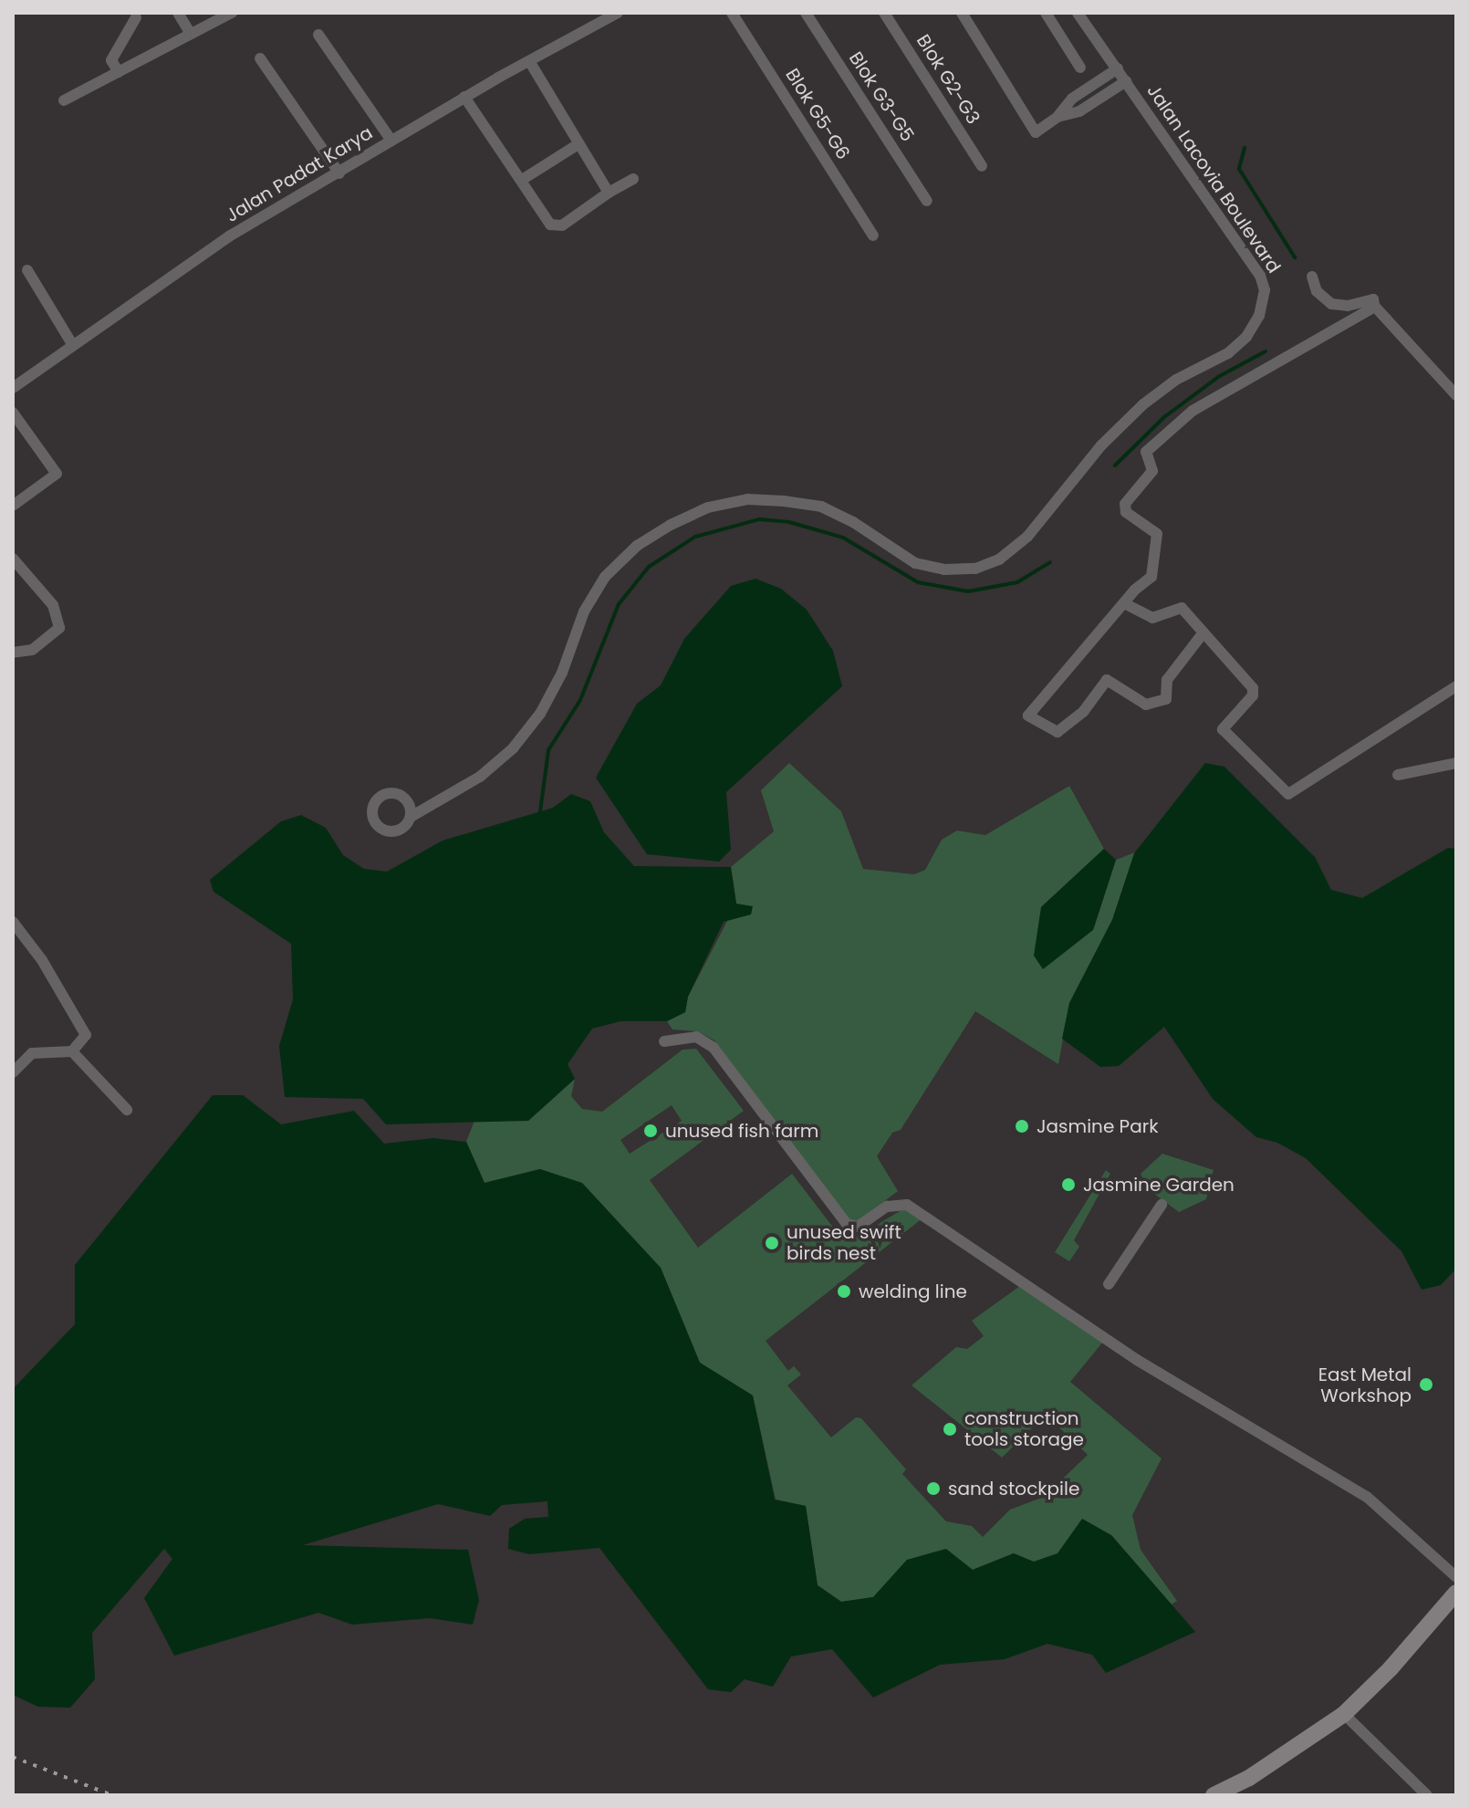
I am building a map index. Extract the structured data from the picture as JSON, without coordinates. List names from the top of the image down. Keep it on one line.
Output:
{"streets":{"street":["Blok G2-G3","Blok G3-G5","Blok G5-G6","Jalan Padat Karya","Jalan Lacovia Boulevard"]},"places":["Jasmine Park","unused fish farm","Jasmine Garden","unused swift birds nest","welding line","East Metal Workshop","construction tools storage","sand stockpile"]}
